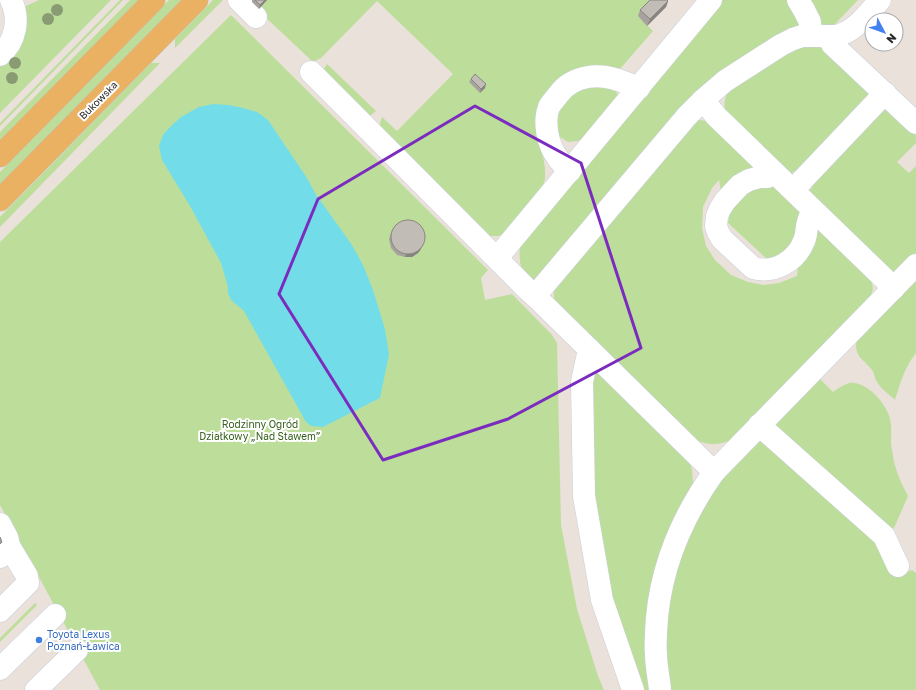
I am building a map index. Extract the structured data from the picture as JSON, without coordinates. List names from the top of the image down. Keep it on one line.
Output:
{"streets":{"main road":["Bukowska"]},"parks":["Rodzinny Ogród Działkowy „Nad Stawem”"],"places":["Toyota Lexus Poznań-Ławica"],"north":"bottom right"}
